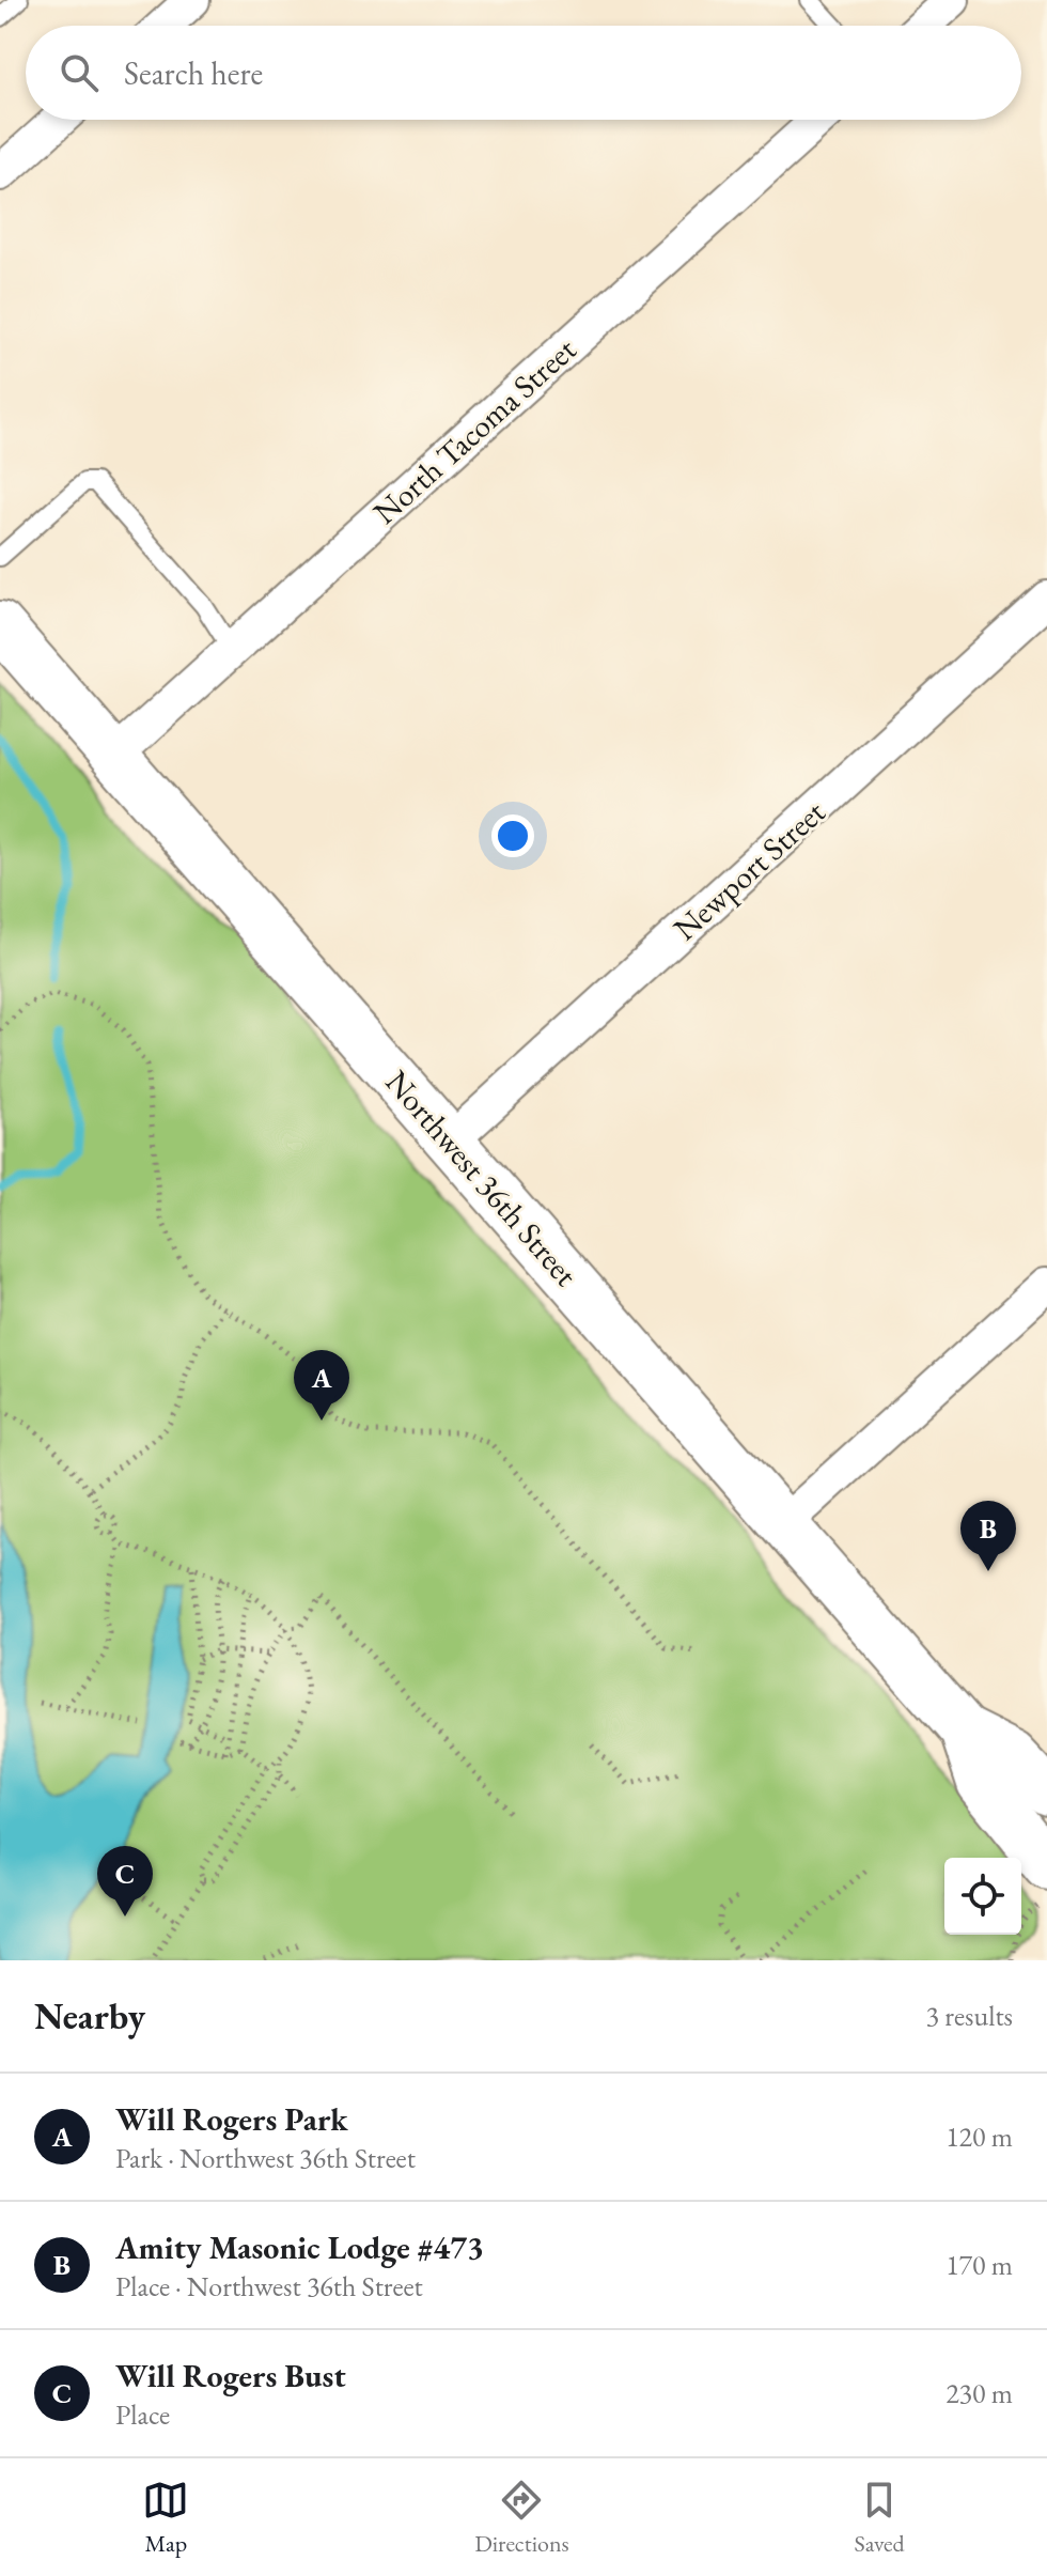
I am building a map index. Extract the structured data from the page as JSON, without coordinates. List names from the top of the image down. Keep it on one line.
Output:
{"streets":{"main road":["Northwest 36th Street"],"street":["North Tacoma Street","Newport Street"]},"crossings":[["North Tacoma Street","Northwest 36th Street"],["Newport Street","Northwest 36th Street"]],"page":{"search":"Search here","pins":["A","B","C"],"heading":["Nearby","3 results"],"list":[{"mark":"A","name":"Will Rogers Park","note":"Park · Northwest 36th Street","value":"120 m"},{"mark":"B","name":"Amity Masonic Lodge #473","note":"Place · Northwest 36th Street","value":"170 m"},{"mark":"C","name":"Will Rogers Bust","note":"Place","value":"230 m"}],"nav":["Map","Directions","Saved"]}}
